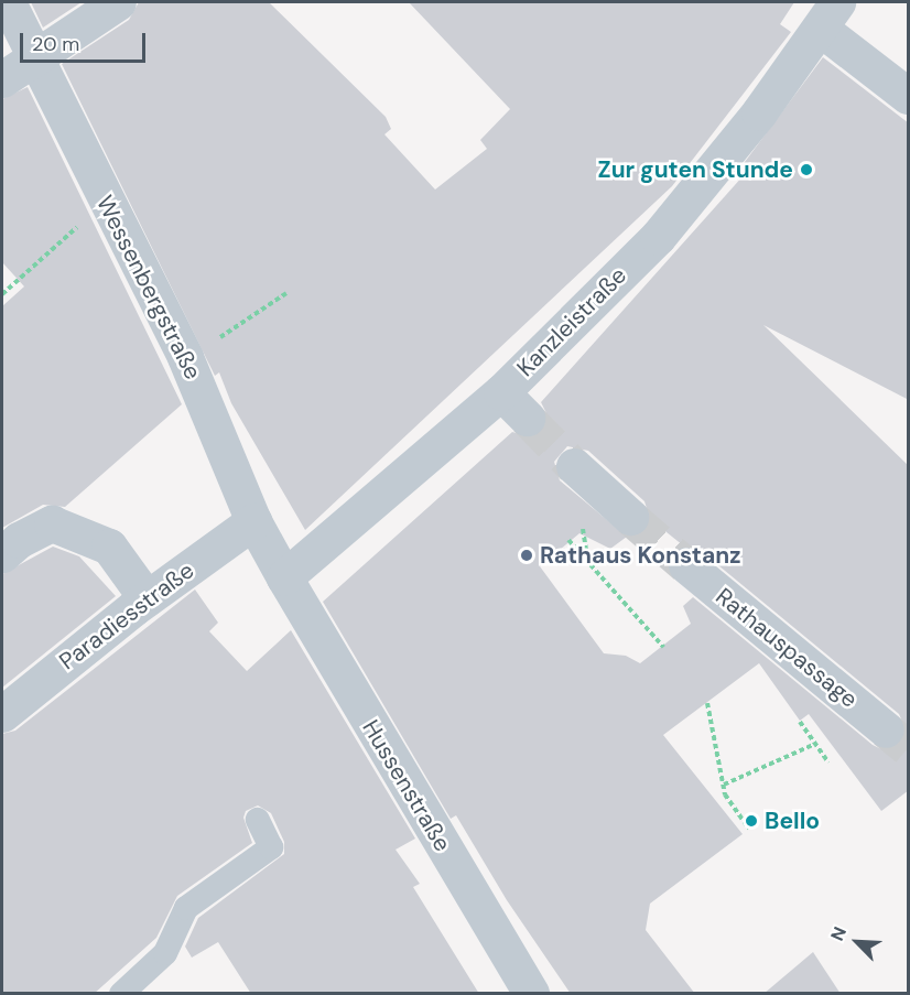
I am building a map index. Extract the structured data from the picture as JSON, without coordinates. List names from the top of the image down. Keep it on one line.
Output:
{"streets":{"street":["Wessenbergstraße","Kanzleistraße","Paradiesstraße","Rathauspassage","Hussenstraße"]},"crossings":[["Wessenbergstraße","Kanzleistraße"],["Wessenbergstraße","Paradiesstraße"],["Wessenbergstraße","Hussenstraße"],["Kanzleistraße","Hussenstraße"]],"places":["Zur guten Stunde","Rathaus Konstanz","Bello"],"scale_bar":"20 m","north":"top left"}
